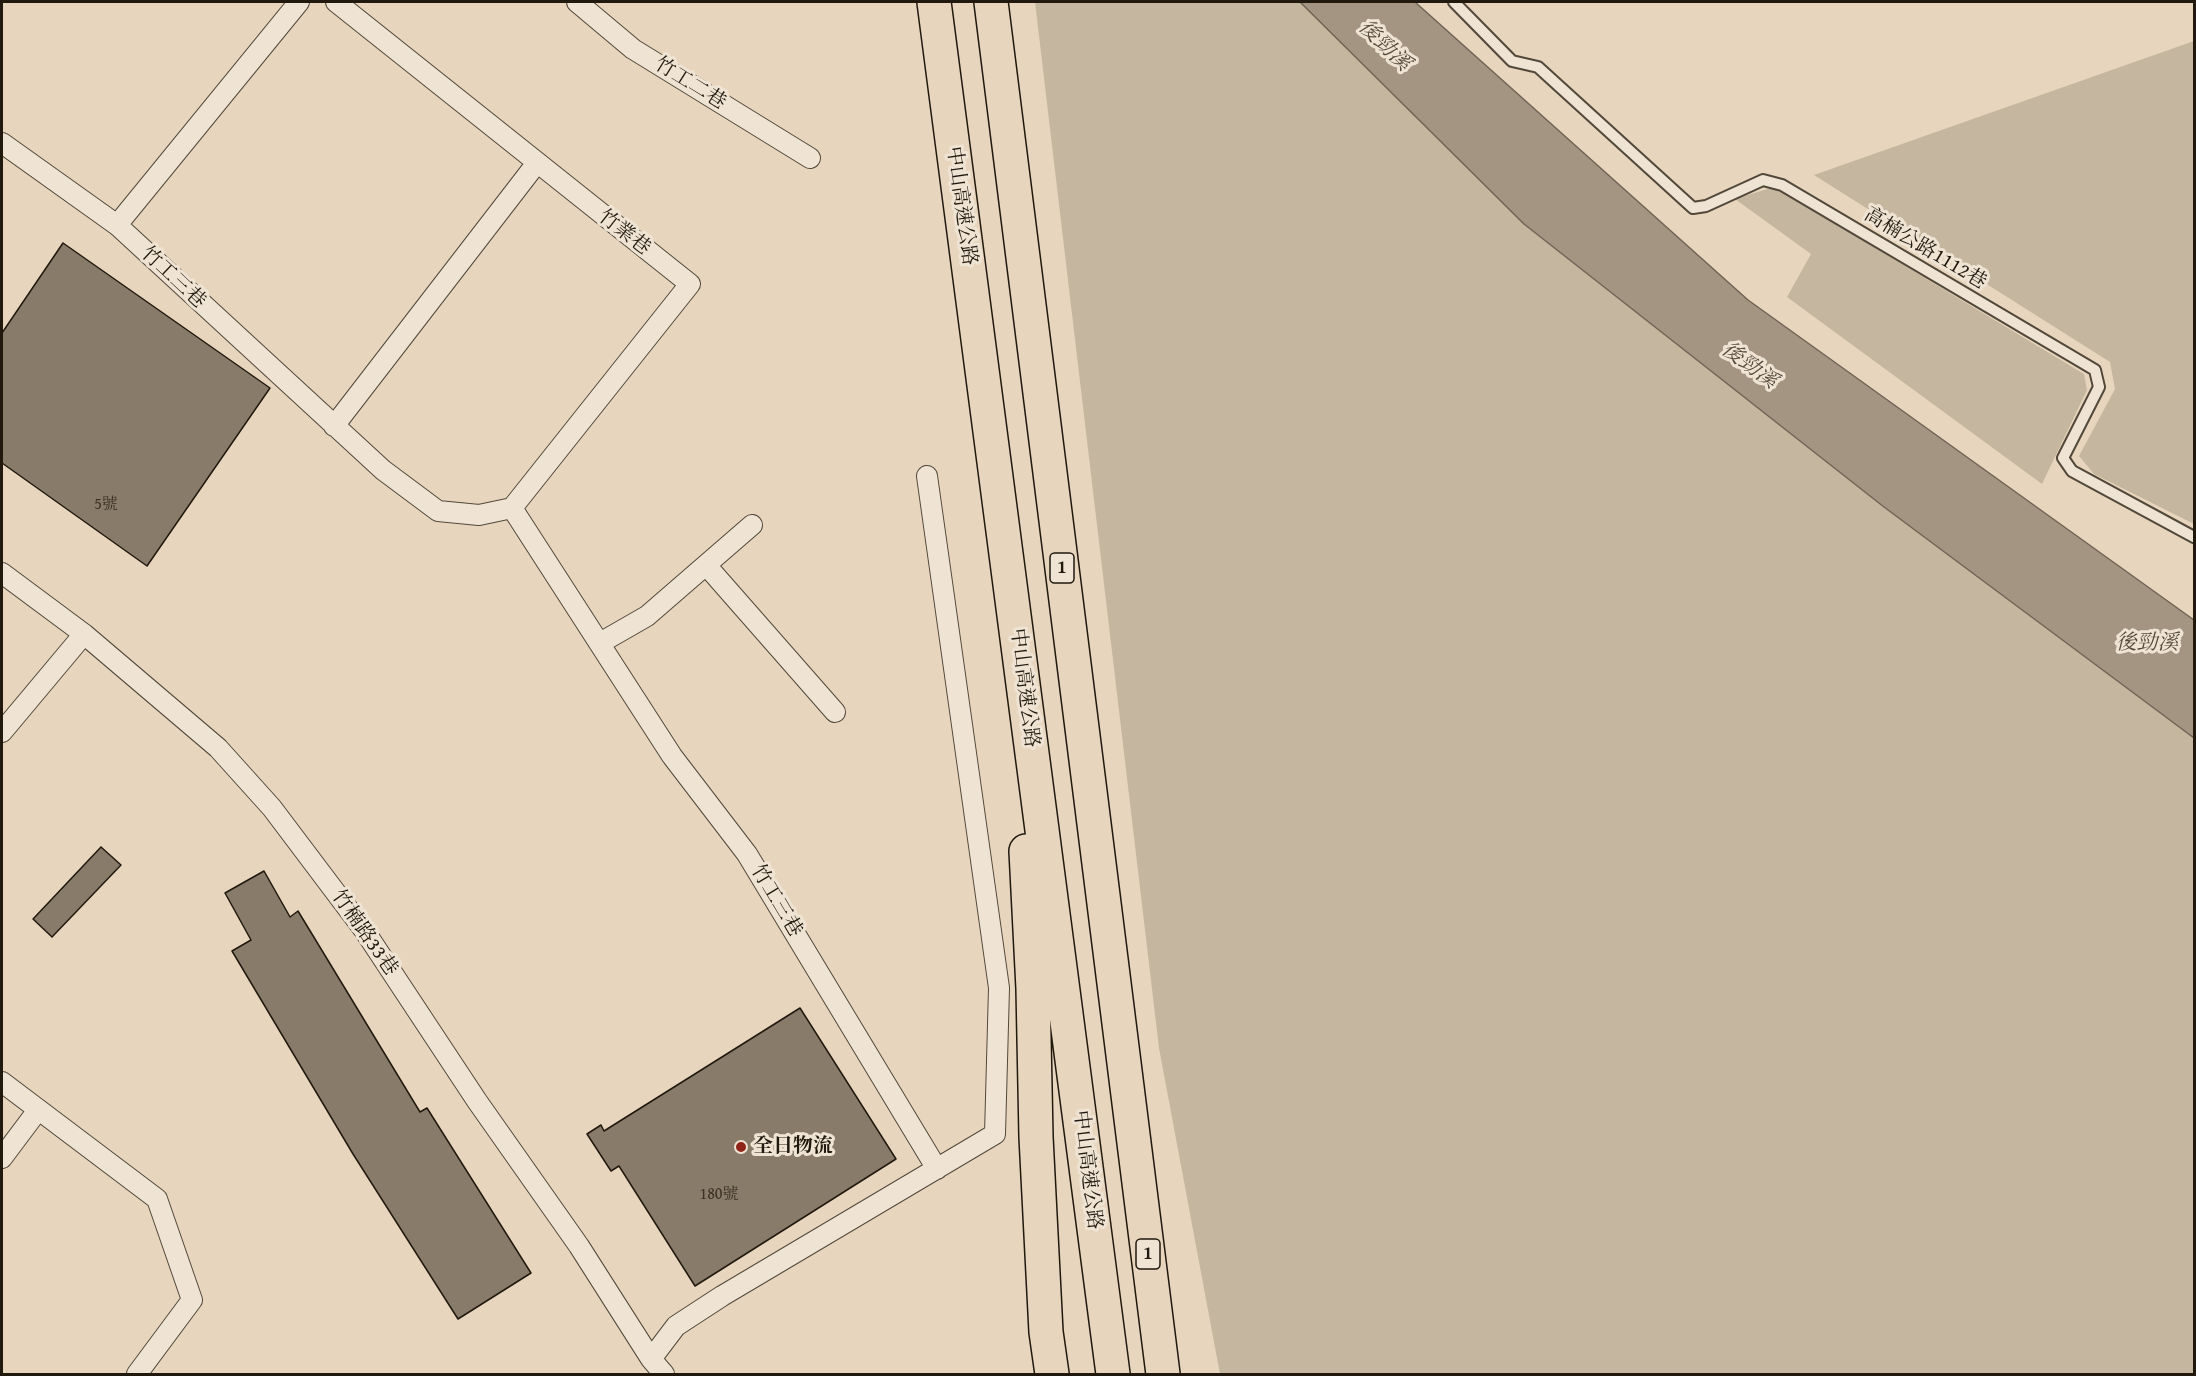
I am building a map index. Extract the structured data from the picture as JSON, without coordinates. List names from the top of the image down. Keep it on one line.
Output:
{"streets":{"highway":["中山高速公路","1"],"street":["竹工二巷","竹業巷","竹工三巷","竹楠路33巷"],"lane":["高楠公路1112巷"]},"crossings":[["竹業巷","竹工三巷"]],"water":["後勁溪"],"places":["全日物流"],"house_numbers":["5號","180號"]}
